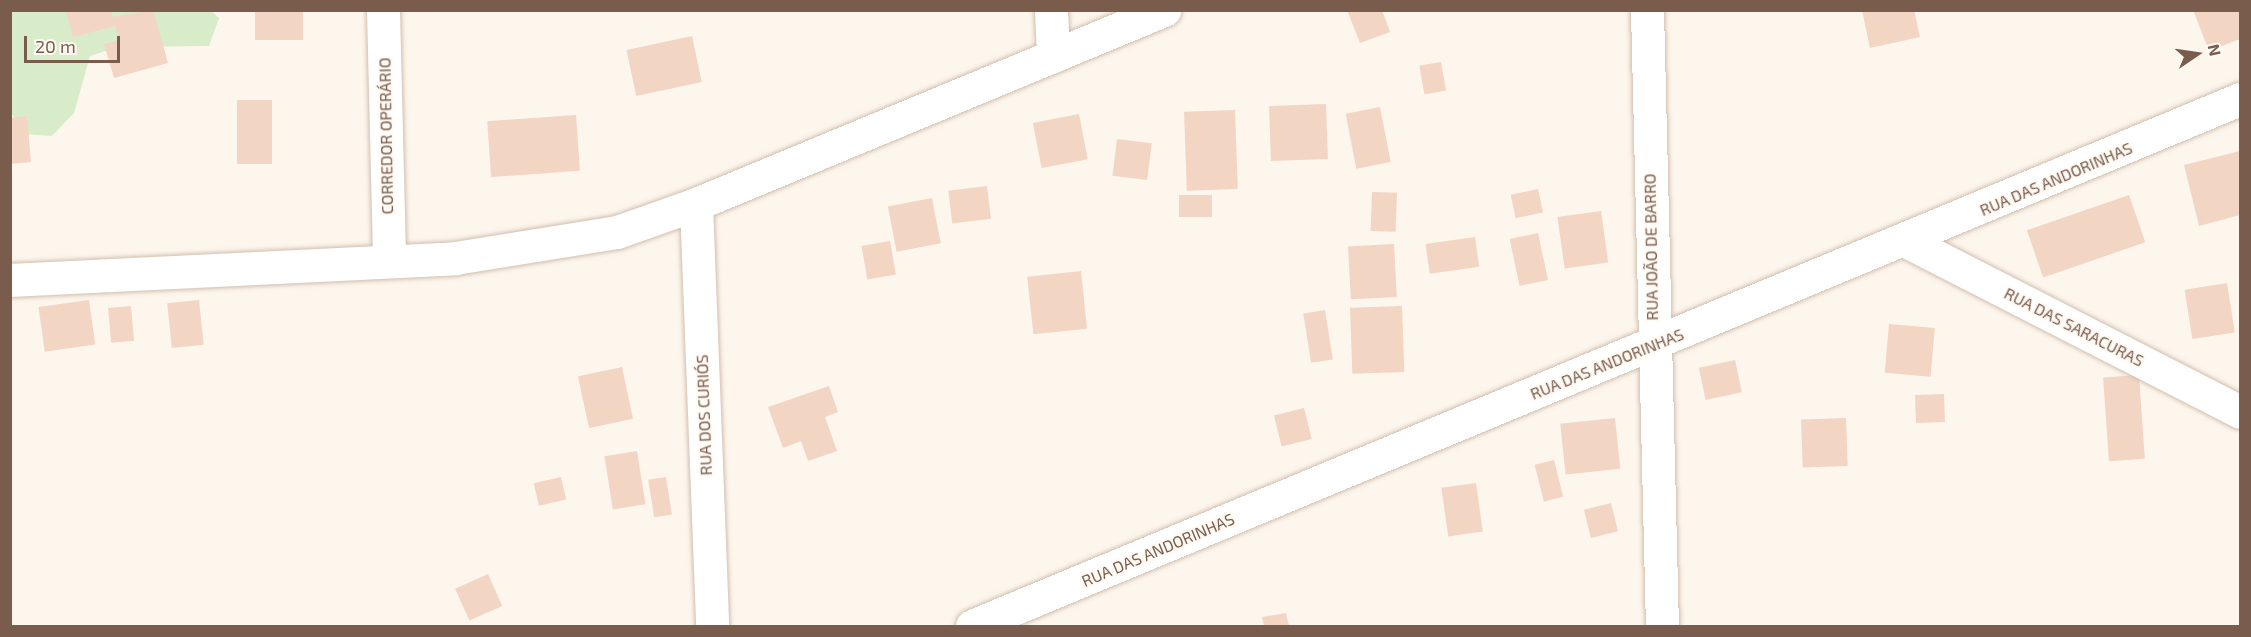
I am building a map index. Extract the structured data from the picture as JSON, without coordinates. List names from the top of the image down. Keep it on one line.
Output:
{"streets":{"street":["CORREDOR OPERÁRIO","RUA DAS ANDORINHAS","RUA JOÃO DE BARRO","RUA DAS SARACURAS","RUA DOS CURIÓS"]},"crossings":[["RUA DAS ANDORINHAS","RUA JOÃO DE BARRO"],["RUA DAS ANDORINHAS","RUA DAS SARACURAS"]],"scale_bar":"20 m","north":"right"}
